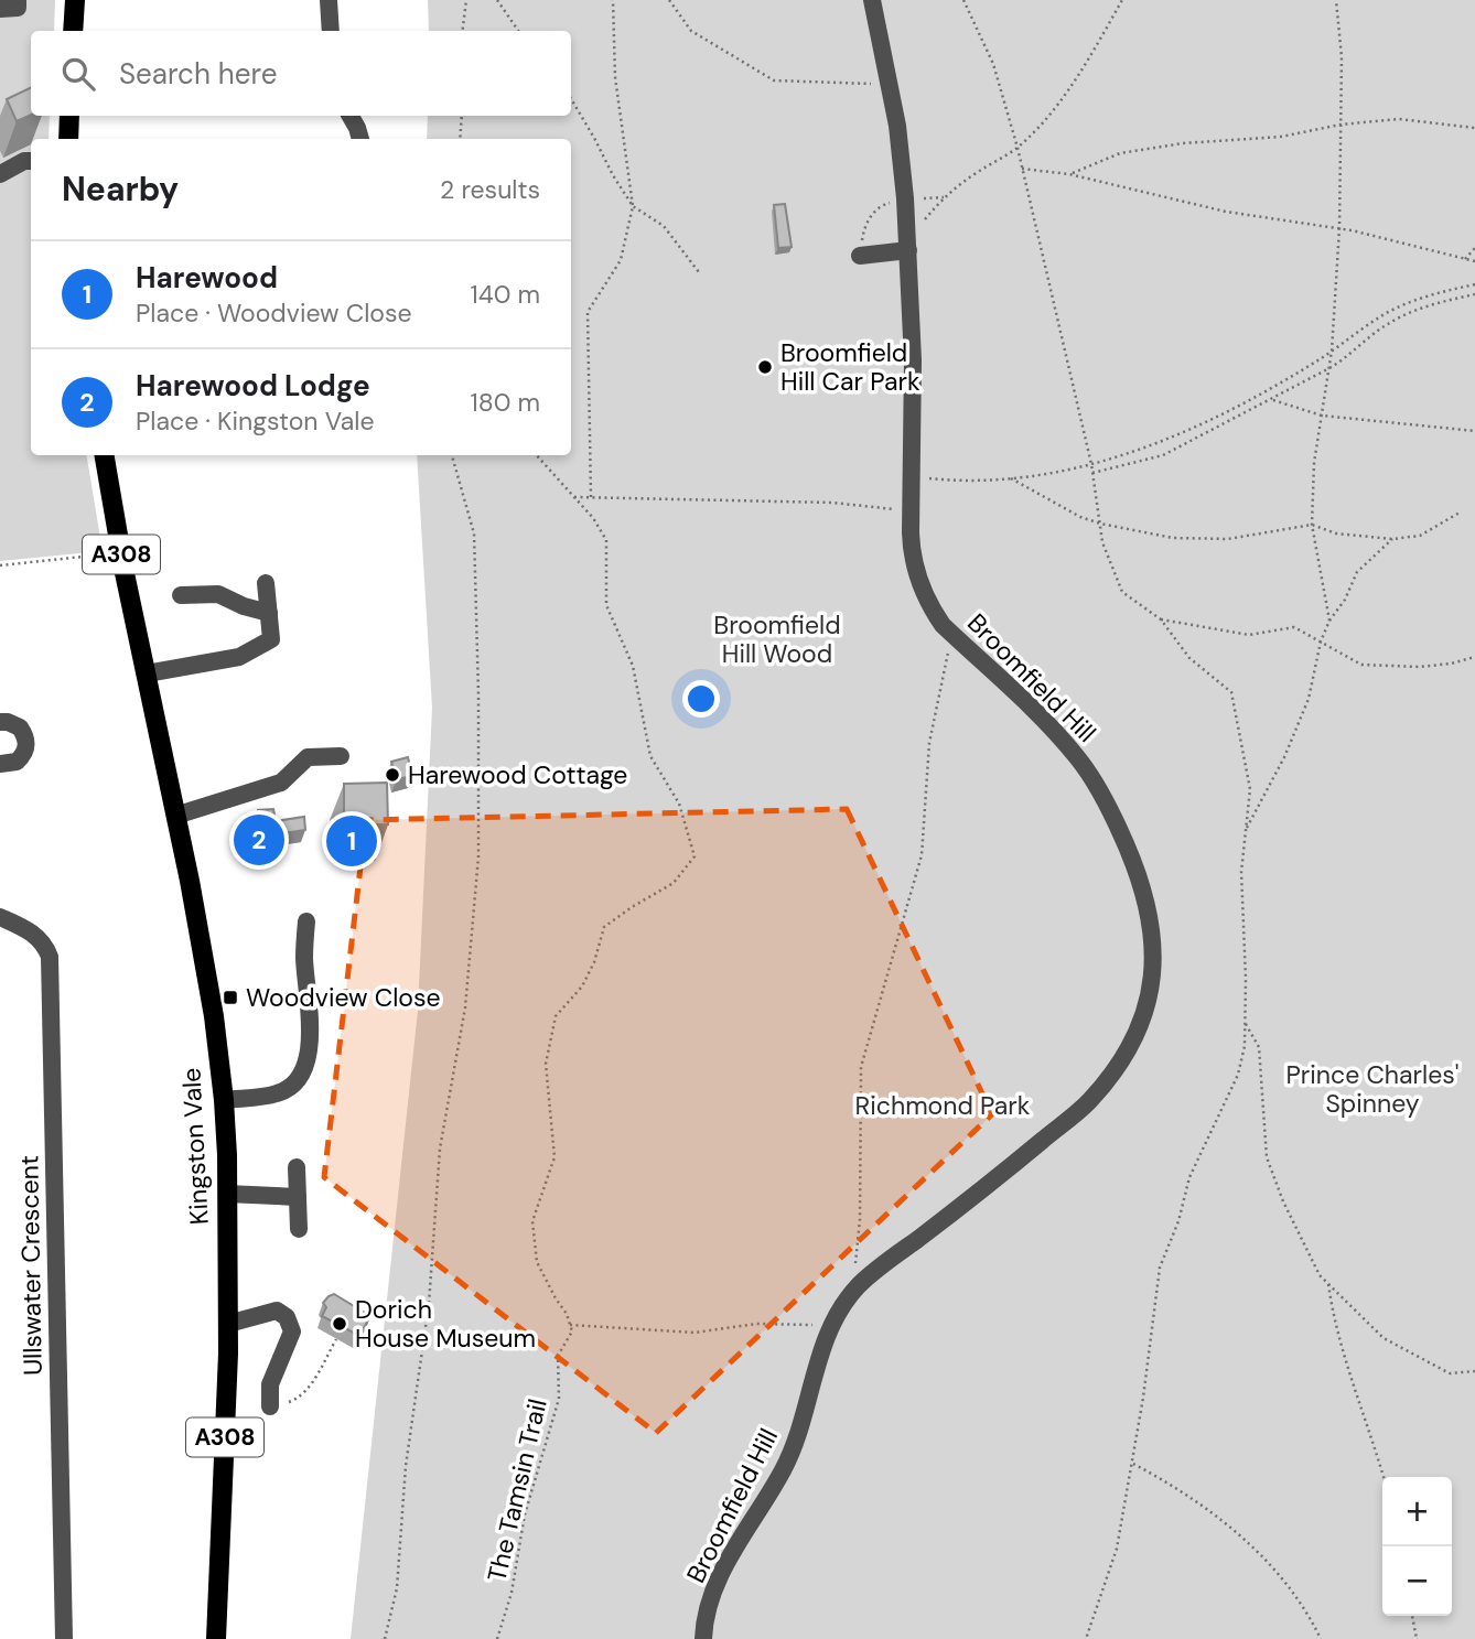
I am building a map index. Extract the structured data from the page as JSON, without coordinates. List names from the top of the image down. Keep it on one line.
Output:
{"streets":{"main road":["A308","Kingston Vale"],"street":["Broomfield Hill","Ullswater Crescent"],"path":["The Tamsin Trail"]},"crossings":[["A308","Kingston Vale"]],"parks":["Broomfield Hill Wood","Prince Charles' Spinney","Richmond Park"],"places":{"other":["Broomfield Hill Car Park","Harewood Cottage","Dorich House Museum"],"transit":["Woodview Close"]},"page":{"search":"Search here","heading":["Nearby","2 results"],"list":[{"mark":"1","name":"Harewood","note":"Place · Woodview Close","value":"140 m"},{"mark":"2","name":"Harewood Lodge","note":"Place · Kingston Vale","value":"180 m"}],"pins":["2","1"],"map_buttons":["+","−"]}}
